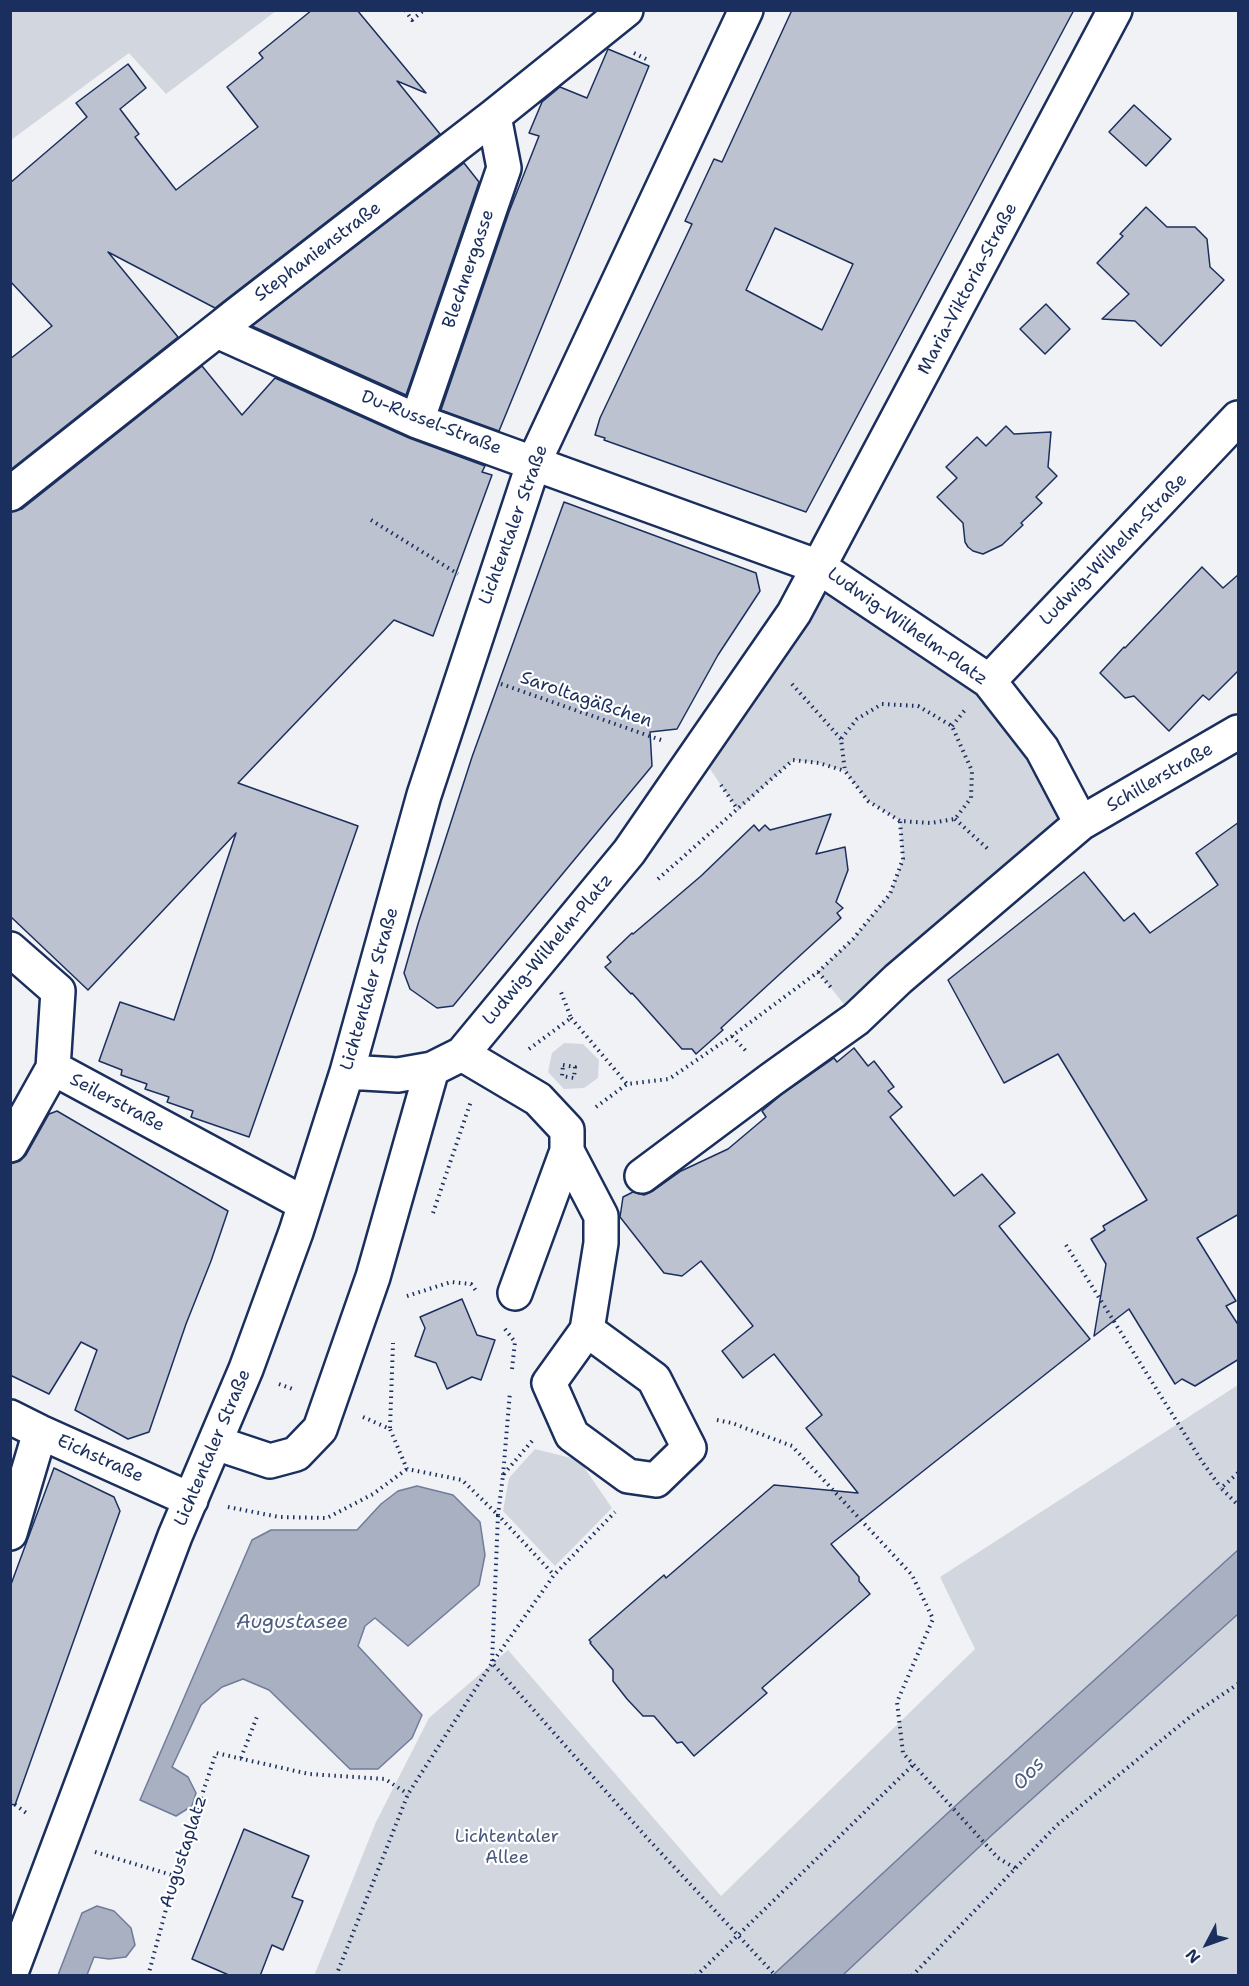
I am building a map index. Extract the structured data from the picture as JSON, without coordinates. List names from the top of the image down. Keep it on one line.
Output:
{"streets":{"street":["Stephanienstraße","Blechnergasse","Maria-Viktoria-Straße","Du-Russel-Straße","Lichtentaler Straße","Ludwig-Wilhelm-Straße","Ludwig-Wilhelm-Platz","Schillerstraße","Seilerstraße","Eichstraße"],"path":["Saroltagäßchen","Augustaplatz"]},"crossings":[["Stephanienstraße","Blechnergasse"],["Stephanienstraße","Du-Russel-Straße"],["Blechnergasse","Du-Russel-Straße"],["Maria-Viktoria-Straße","Du-Russel-Straße"],["Maria-Viktoria-Straße","Ludwig-Wilhelm-Platz"],["Du-Russel-Straße","Lichtentaler Straße"],["Du-Russel-Straße","Ludwig-Wilhelm-Platz"],["Lichtentaler Straße","Ludwig-Wilhelm-Platz"],["Lichtentaler Straße","Saroltagäßchen"],["Lichtentaler Straße","Seilerstraße"],["Lichtentaler Straße","Eichstraße"],["Ludwig-Wilhelm-Straße","Ludwig-Wilhelm-Platz"],["Ludwig-Wilhelm-Platz","Saroltagäßchen"],["Ludwig-Wilhelm-Platz","Schillerstraße"]],"water":["Augustasee","Oos"],"parks":["Lichtentaler Allee"],"north":"bottom left"}
